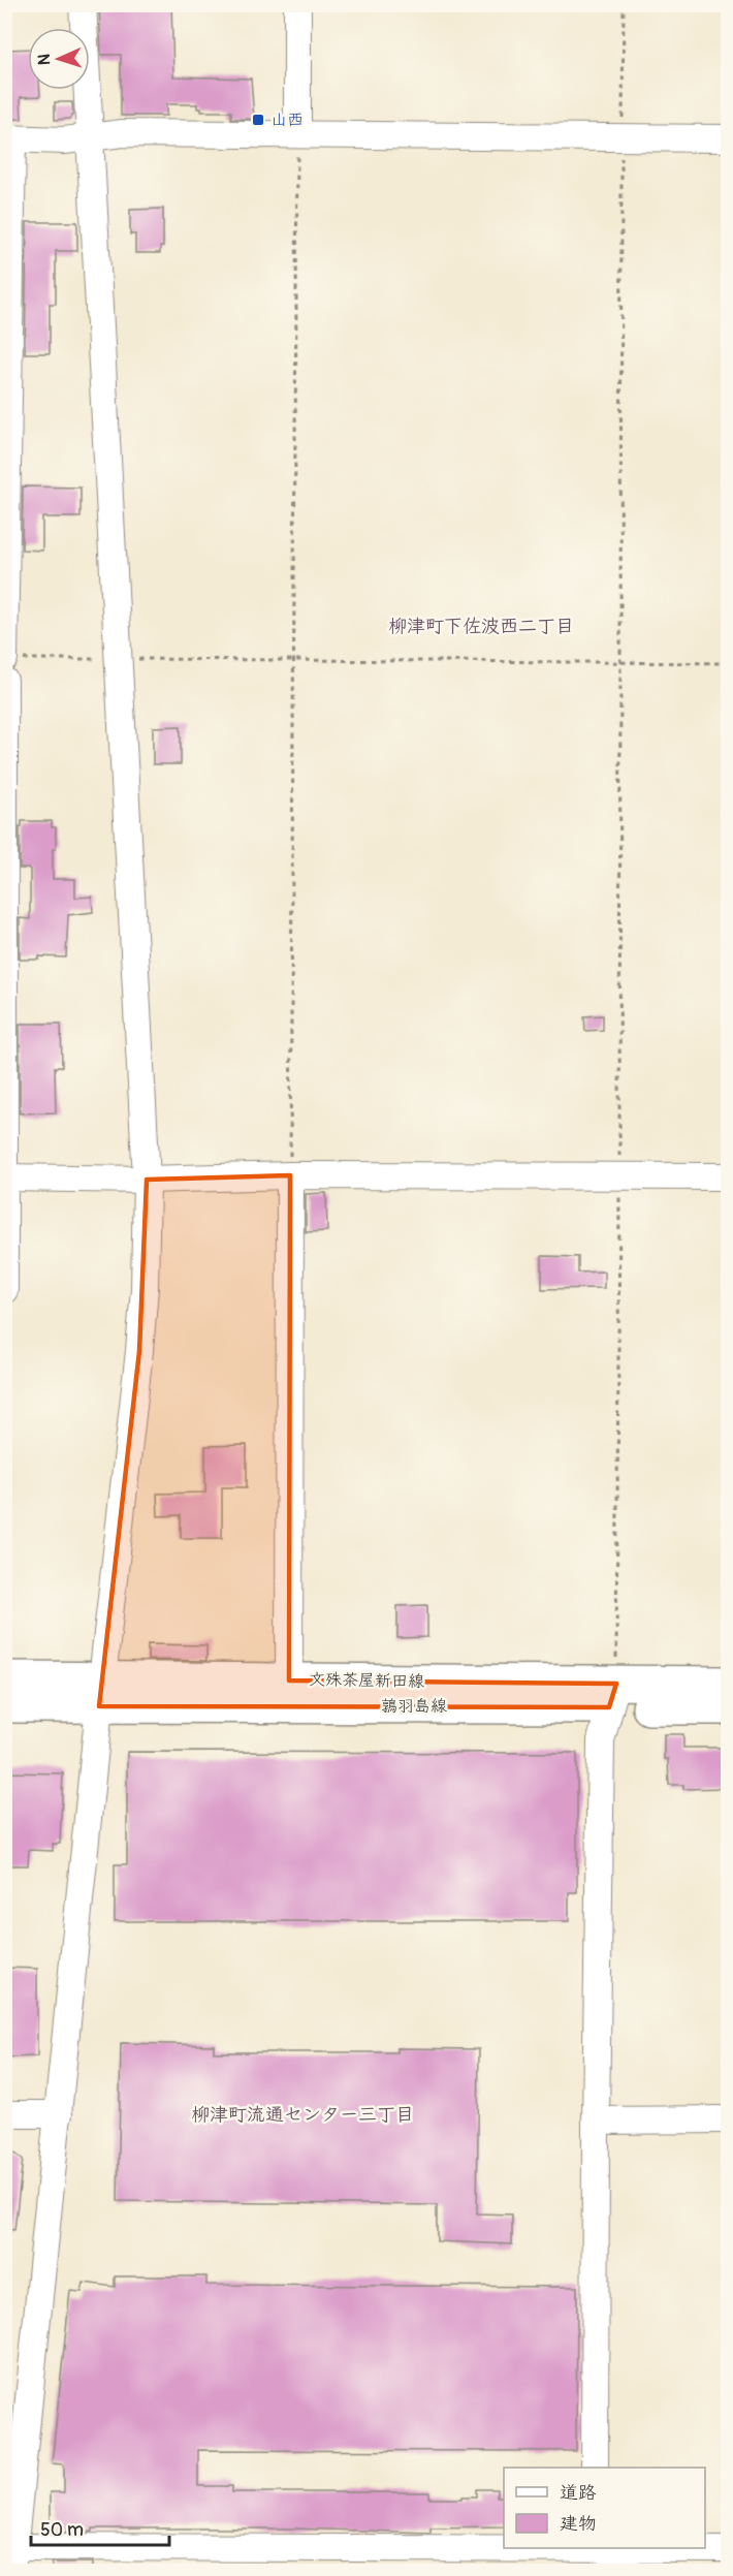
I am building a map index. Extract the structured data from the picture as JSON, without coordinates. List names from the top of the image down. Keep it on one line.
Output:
{"streets":{"main road":["文殊茶屋新田線","鶉羽島線"]},"crossings":[["文殊茶屋新田線","鶉羽島線"]],"districts":["柳津町下佐波西二丁目","柳津町流通センター三丁目"],"places":{"transit":["山西"]},"legend":["道路","建物"],"scale_bar":"50 m","north":"left"}
